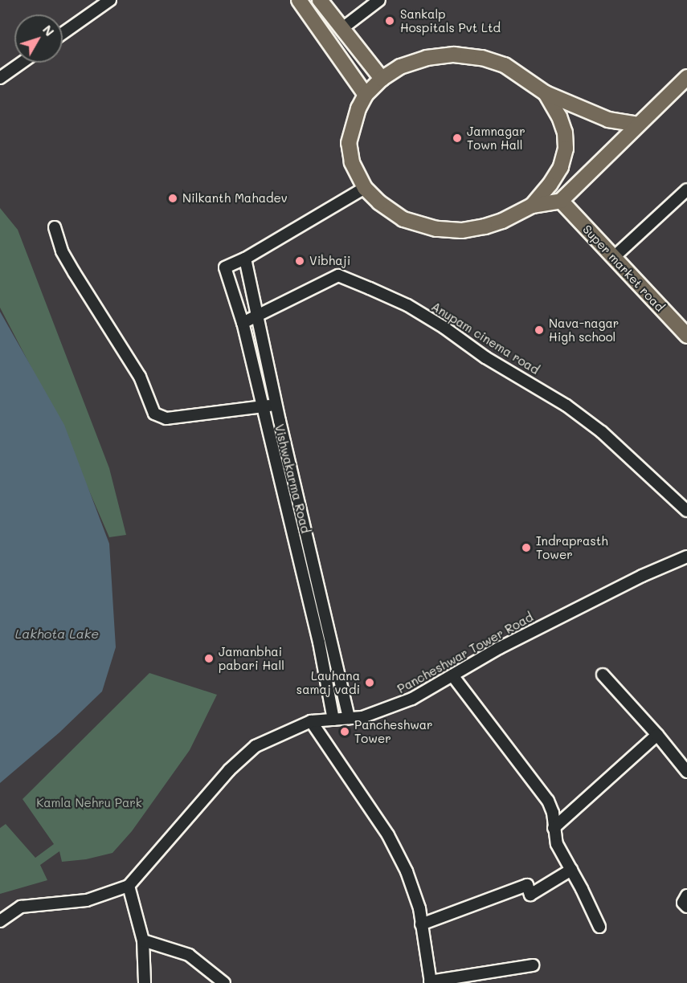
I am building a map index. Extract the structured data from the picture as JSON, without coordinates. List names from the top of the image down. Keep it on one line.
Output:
{"streets":{"main road":["Super market road"],"street":["Anupam cinema road","Vishwakarma Road","Pancheshwar Tower Road"]},"crossings":[["Anupam cinema road","Vishwakarma Road"],["Vishwakarma Road","Pancheshwar Tower Road"]],"water":["Lakhota Lake"],"parks":["Kamla Nehru Park"],"places":["Sankalp Hospitals Pvt Ltd","Jamnagar Town Hall","Nilkanth Mahadev","Vibhaji","Nava-nagar High school","Indraprasth Tower","Jamanbhai pabari Hall","Lauhana samaj vadi","Pancheshwar Tower"],"north":"top right"}
